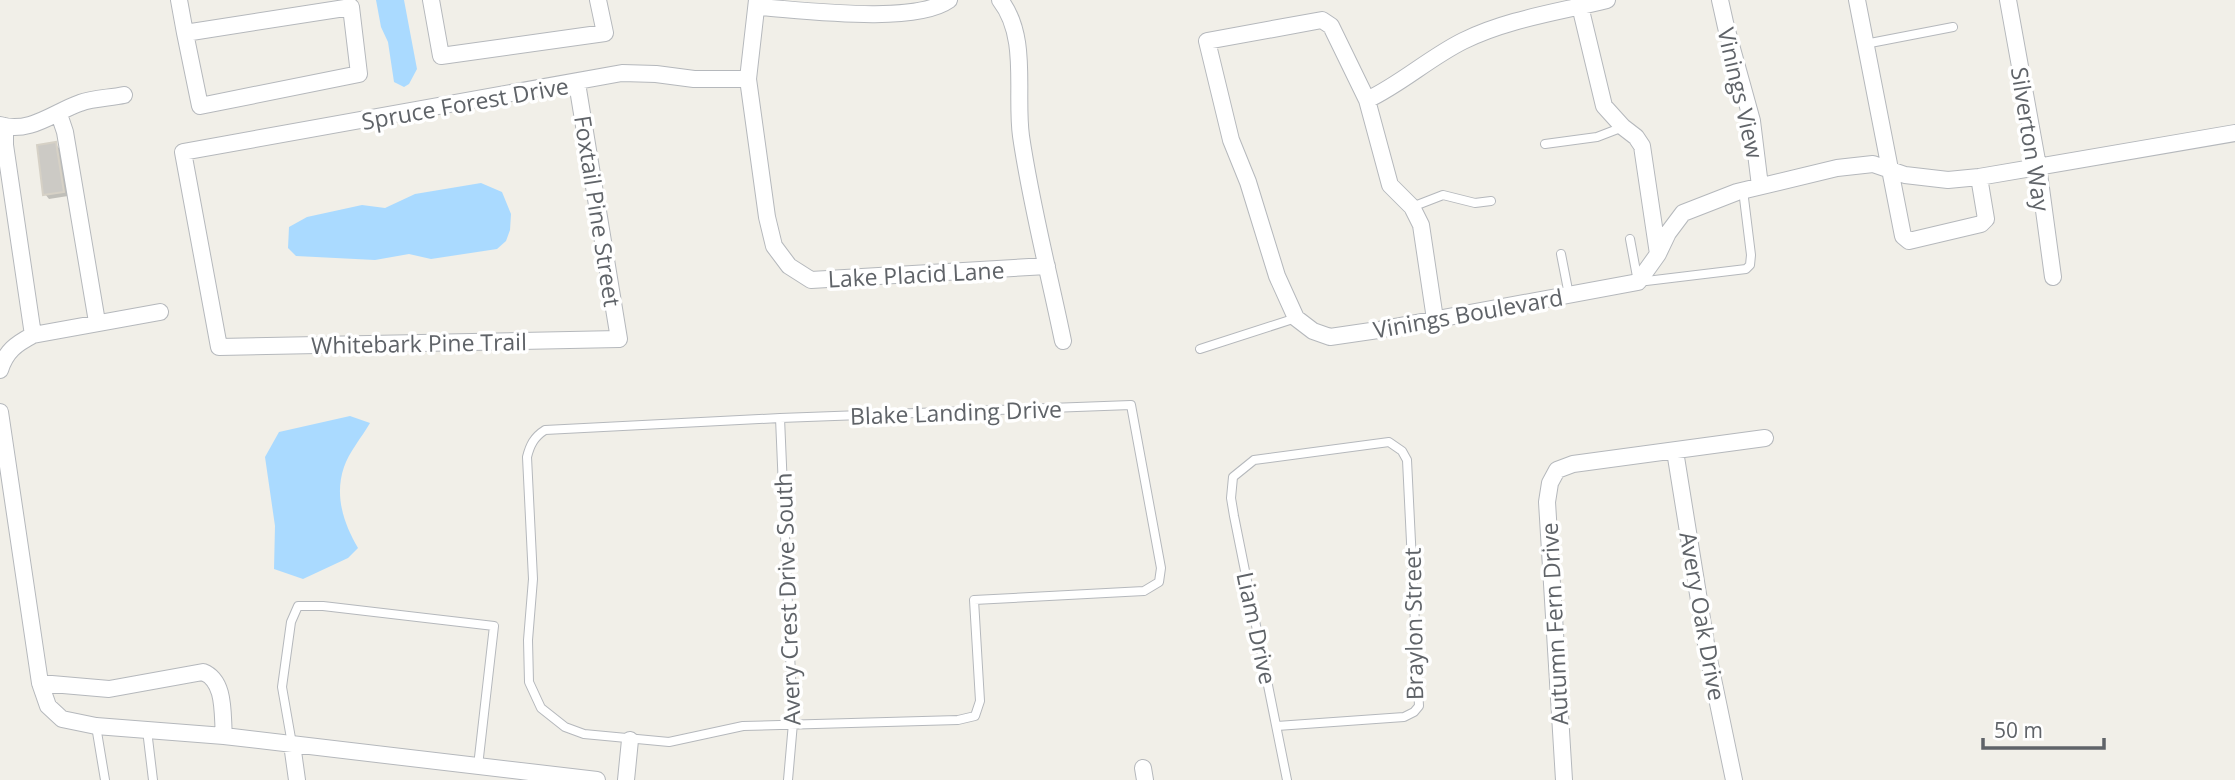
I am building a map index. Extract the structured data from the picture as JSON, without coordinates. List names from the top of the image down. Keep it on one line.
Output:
{"streets":{"street":["Vinings View","Spruce Forest Drive","Silverton Way","Foxtail Pine Street","Lake Placid Lane","Vinings Boulevard","Whitebark Pine Trail","Avery Oak Drive","Autumn Fern Drive"],"lane":["Blake Landing Drive","Avery Crest Drive South","Braylon Street","Liam Drive"]},"crossings":[["Spruce Forest Drive","Foxtail Pine Street"],["Spruce Forest Drive","Lake Placid Lane"],["Spruce Forest Drive","Whitebark Pine Trail"],["Foxtail Pine Street","Whitebark Pine Trail"],["Blake Landing Drive","Avery Crest Drive South"],["Avery Oak Drive","Autumn Fern Drive"],["Braylon Street","Liam Drive"]],"scale_bar":"50 m"}
